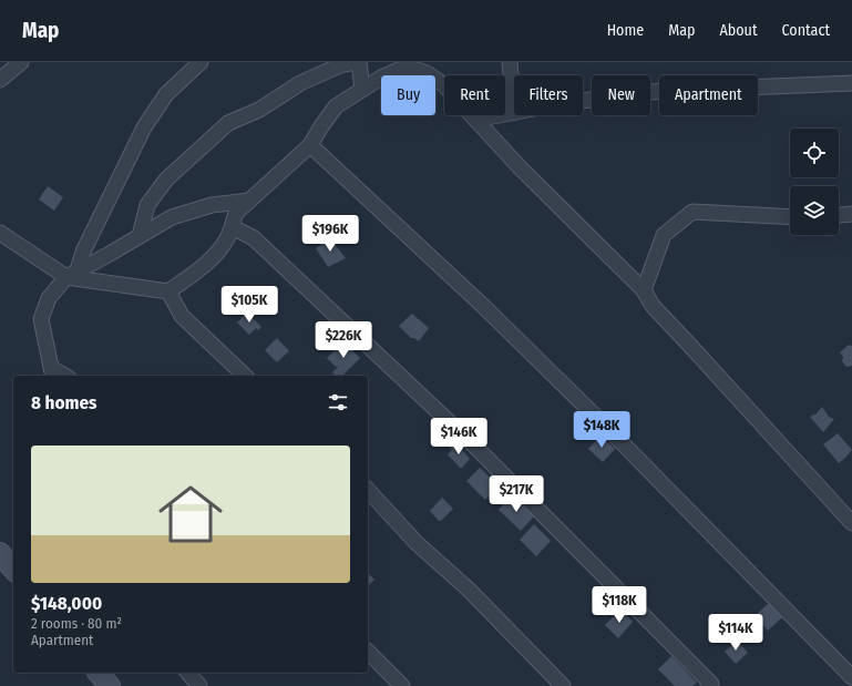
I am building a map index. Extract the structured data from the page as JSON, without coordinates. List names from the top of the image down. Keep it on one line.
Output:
{"page":{"header":"Map","nav":["Home","Map","About","Contact"],"chip":["Buy","Rent","Filters","New","Apartment"],"price":["$196K","$105K","$226K","$148K","$146K","$217K","$118K","$114K"],"heading":"8 homes","list":[{"name":"$148,000","note":"2 rooms · 80 m² · Apartment"}]}}
